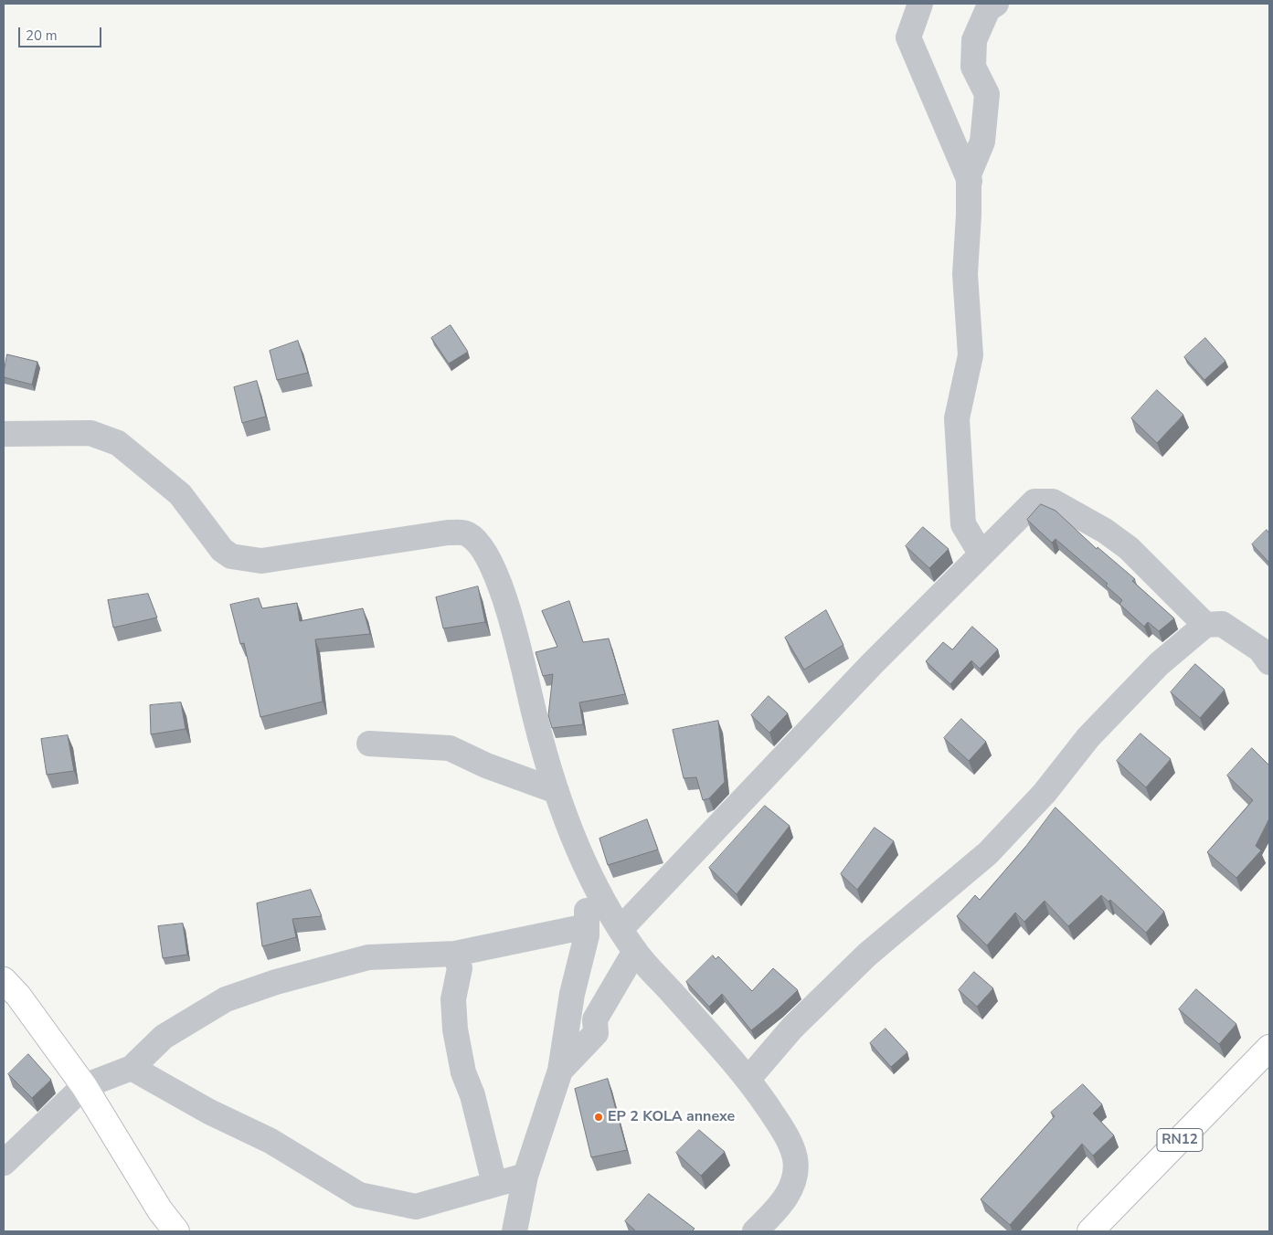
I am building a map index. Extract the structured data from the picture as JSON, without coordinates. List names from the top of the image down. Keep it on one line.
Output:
{"streets":{"street":["RN12"]},"places":["EP 2 KOLA annexe"],"scale_bar":"20 m"}
